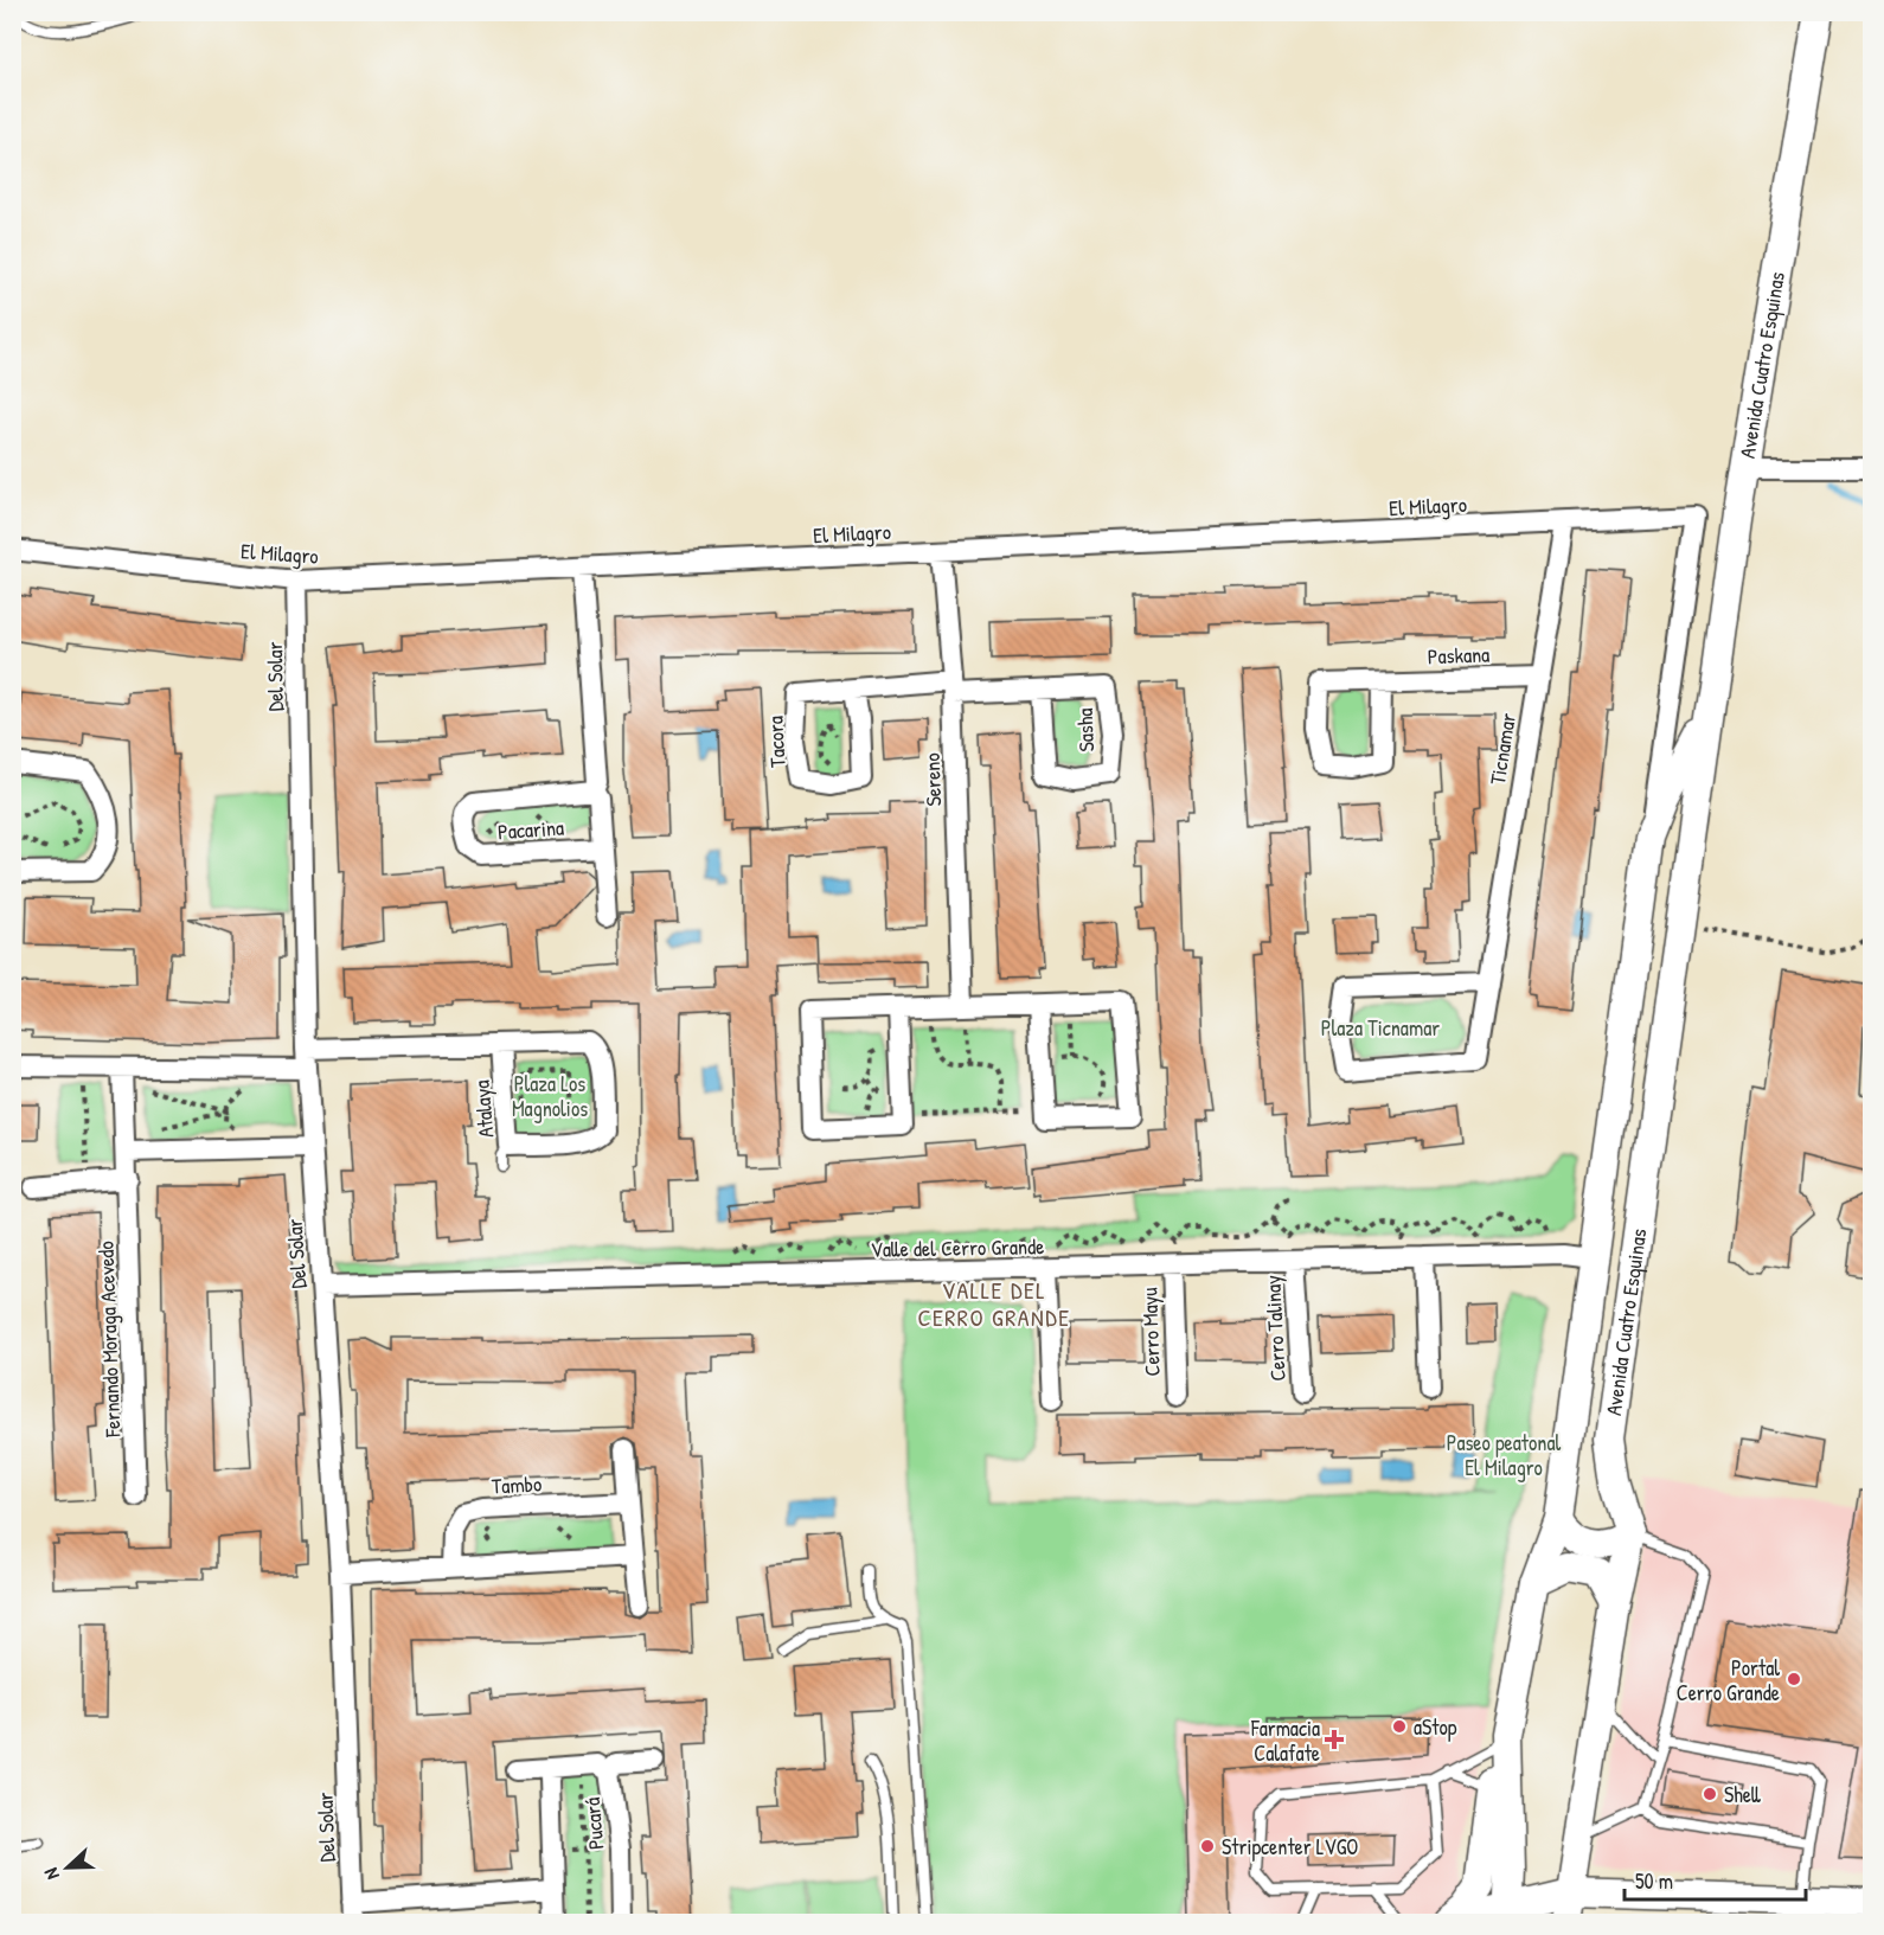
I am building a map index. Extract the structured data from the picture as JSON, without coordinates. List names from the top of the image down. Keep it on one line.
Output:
{"streets":{"main road":["Avenida Cuatro Esquinas"],"street":["El Milagro","Paskana","Del Solar","Sasha","Tacora","Ticnamar","Sereno","Pacarina","Atalaya","Valle del Cerro Grande","Cerro Talinay","Cerro Mayu","Fernando Moraga Acevedo","Tambo","Pucará"]},"crossings":[["Avenida Cuatro Esquinas","El Milagro"],["Avenida Cuatro Esquinas","Valle del Cerro Grande"],["El Milagro","Del Solar"],["El Milagro","Ticnamar"],["El Milagro","Sereno"],["Paskana","Ticnamar"],["Del Solar","Atalaya"],["Del Solar","Valle del Cerro Grande"],["Sasha","Tacora"],["Sasha","Sereno"],["Tacora","Sereno"],["Valle del Cerro Grande","Cerro Talinay"],["Valle del Cerro Grande","Cerro Mayu"]],"districts":["VALLE DEL CERRO GRANDE"],"parks":["Plaza Ticnamar","Plaza Los Magnolios","Paseo peatonal El Milagro"],"places":{"other":["Portal Cerro Grande","aStop","Shell","Stripcenter LVGO"],"health":["Farmacia Calafate"]},"scale_bar":"50 m","north":"left"}
